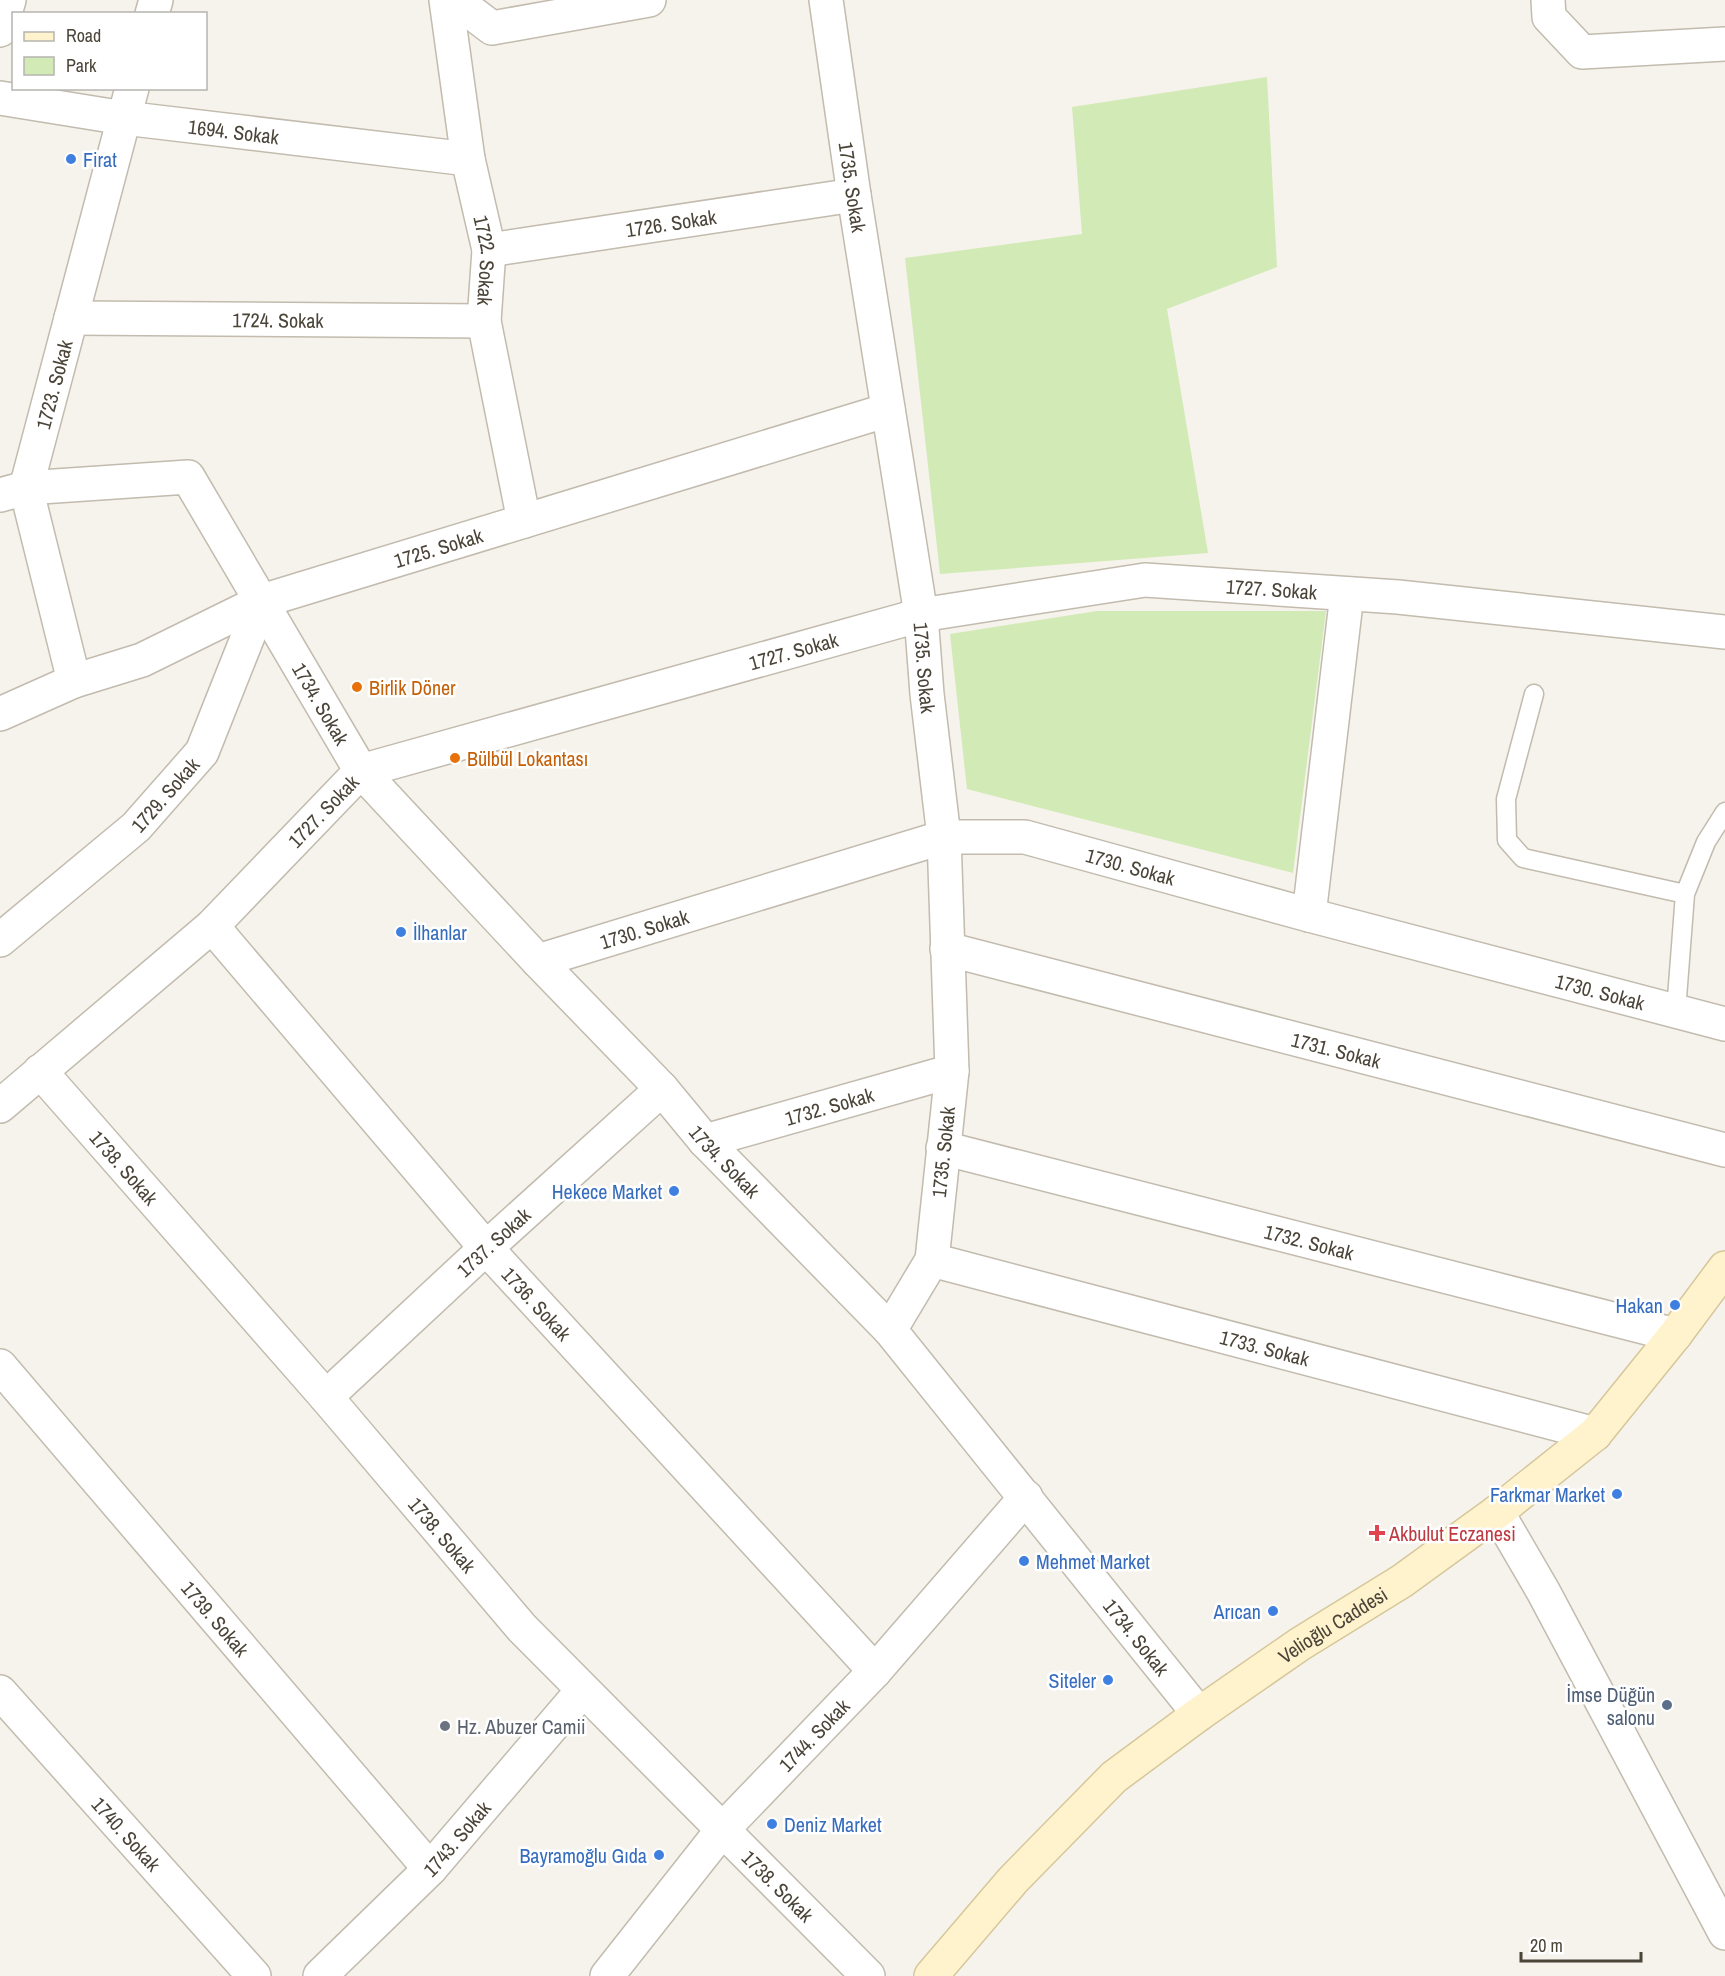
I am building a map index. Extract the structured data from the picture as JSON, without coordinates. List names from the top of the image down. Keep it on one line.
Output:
{"streets":{"street":["1694. Sokak","1735. Sokak","1726. Sokak","1722. Sokak","1724. Sokak","1723. Sokak","1725. Sokak","1727. Sokak","1734. Sokak","1729. Sokak","1730. Sokak","1731. Sokak","1732. Sokak","1738. Sokak","1737. Sokak","1736. Sokak","1733. Sokak","1739. Sokak","Velioğlu Caddesi","1744. Sokak","1740. Sokak","1743. Sokak"]},"crossings":[["1694. Sokak","1722. Sokak"],["1694. Sokak","1723. Sokak"],["1735. Sokak","1726. Sokak"],["1735. Sokak","1725. Sokak"],["1735. Sokak","1727. Sokak"],["1735. Sokak","1734. Sokak"],["1735. Sokak","1730. Sokak"],["1735. Sokak","1731. Sokak"],["1735. Sokak","1732. Sokak"],["1735. Sokak","1733. Sokak"],["1726. Sokak","1722. Sokak"],["1722. Sokak","1724. Sokak"],["1722. Sokak","1725. Sokak"],["1724. Sokak","1723. Sokak"],["1723. Sokak","1725. Sokak"],["1723. Sokak","1734. Sokak"],["1725. Sokak","1734. Sokak"],["1725. Sokak","1729. Sokak"],["1727. Sokak","1734. Sokak"],["1727. Sokak","1738. Sokak"],["1727. Sokak","1736. Sokak"],["1734. Sokak","1729. Sokak"],["1734. Sokak","1730. Sokak"],["1734. Sokak","1732. Sokak"],["1734. Sokak","1737. Sokak"],["1734. Sokak","Velioğlu Caddesi"],["1734. Sokak","1744. Sokak"],["1732. Sokak","Velioğlu Caddesi"],["1738. Sokak","1737. Sokak"],["1738. Sokak","1744. Sokak"],["1738. Sokak","1743. Sokak"],["1737. Sokak","1736. Sokak"],["1736. Sokak","1744. Sokak"],["1733. Sokak","Velioğlu Caddesi"],["1739. Sokak","1743. Sokak"]],"places":{"other":["Firat","Birlik Döner","Bülbül Lokantası","İlhanlar","Hekece Market","Hakan","Farkmar Market","Mehmet Market","Arıcan","Siteler","İmse Düğün salonu","Hz. Abuzer Camii","Deniz Market","Bayramoğlu Gıda"],"health":["Akbulut Eczanesi"]},"legend":["Road","Park"],"scale_bar":"20 m"}
